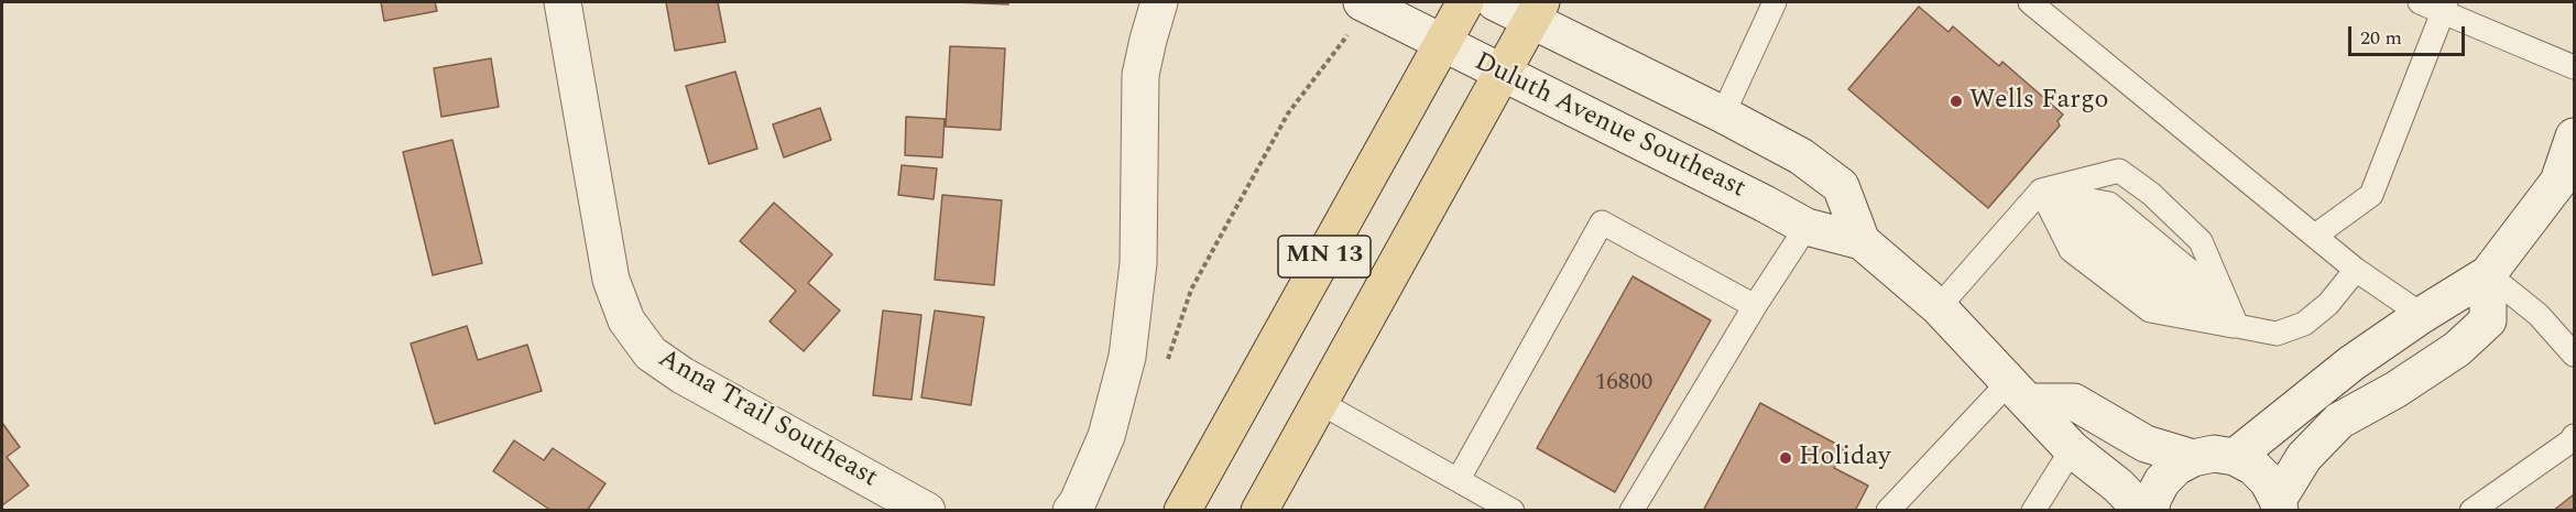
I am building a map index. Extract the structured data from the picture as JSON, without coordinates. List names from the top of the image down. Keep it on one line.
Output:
{"streets":{"main road":["MN 13"],"street":["Duluth Avenue Southeast","Anna Trail Southeast"]},"crossings":[["Duluth Avenue Southeast","MN 13"]],"places":["Wells Fargo","Holiday"],"house_numbers":["16800"],"scale_bar":"20 m"}
